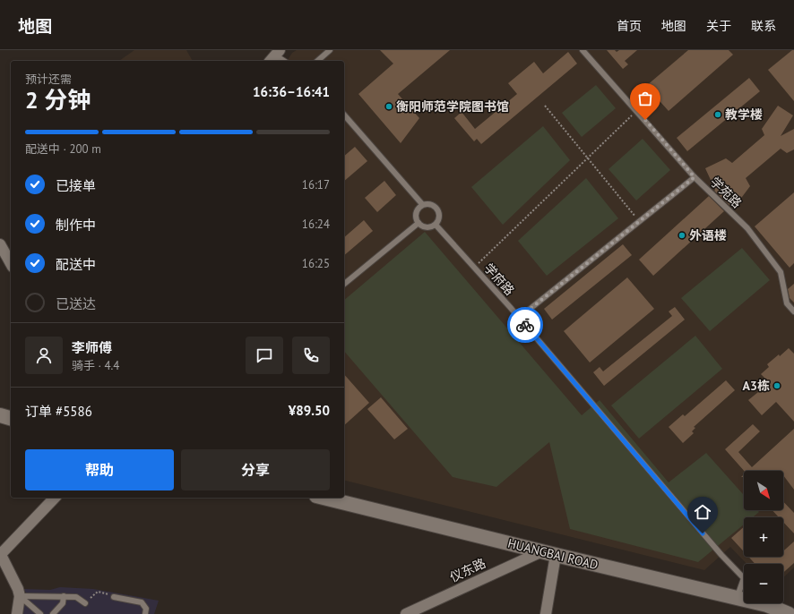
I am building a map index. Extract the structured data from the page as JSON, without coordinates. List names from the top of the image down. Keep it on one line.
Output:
{"streets":{"main road":["HUANGBAI ROAD"],"street":["仪东路"],"lane":["学苑路","学府路"]},"crossings":[["学府路","HUANGBAI ROAD"],["HUANGBAI ROAD","仪东路"]],"places":["衡阳师范学院图书馆","教学楼","外语楼","A3栋"],"north":"bottom right","page":{"header":"地图","nav":["首页","地图","关于","联系"],"heading":["2 分钟","预计还需","16:36–16:41"],"panel":["李师傅","骑手 · 4.4","订单 #5586","¥89.50"],"bar":"配送中 · 200 m","list":[["已接单","16:17"],["制作中","16:24"],["配送中","16:25"],"已送达"],"buttons":["帮助","分享"],"map_buttons":["+","−"]}}
